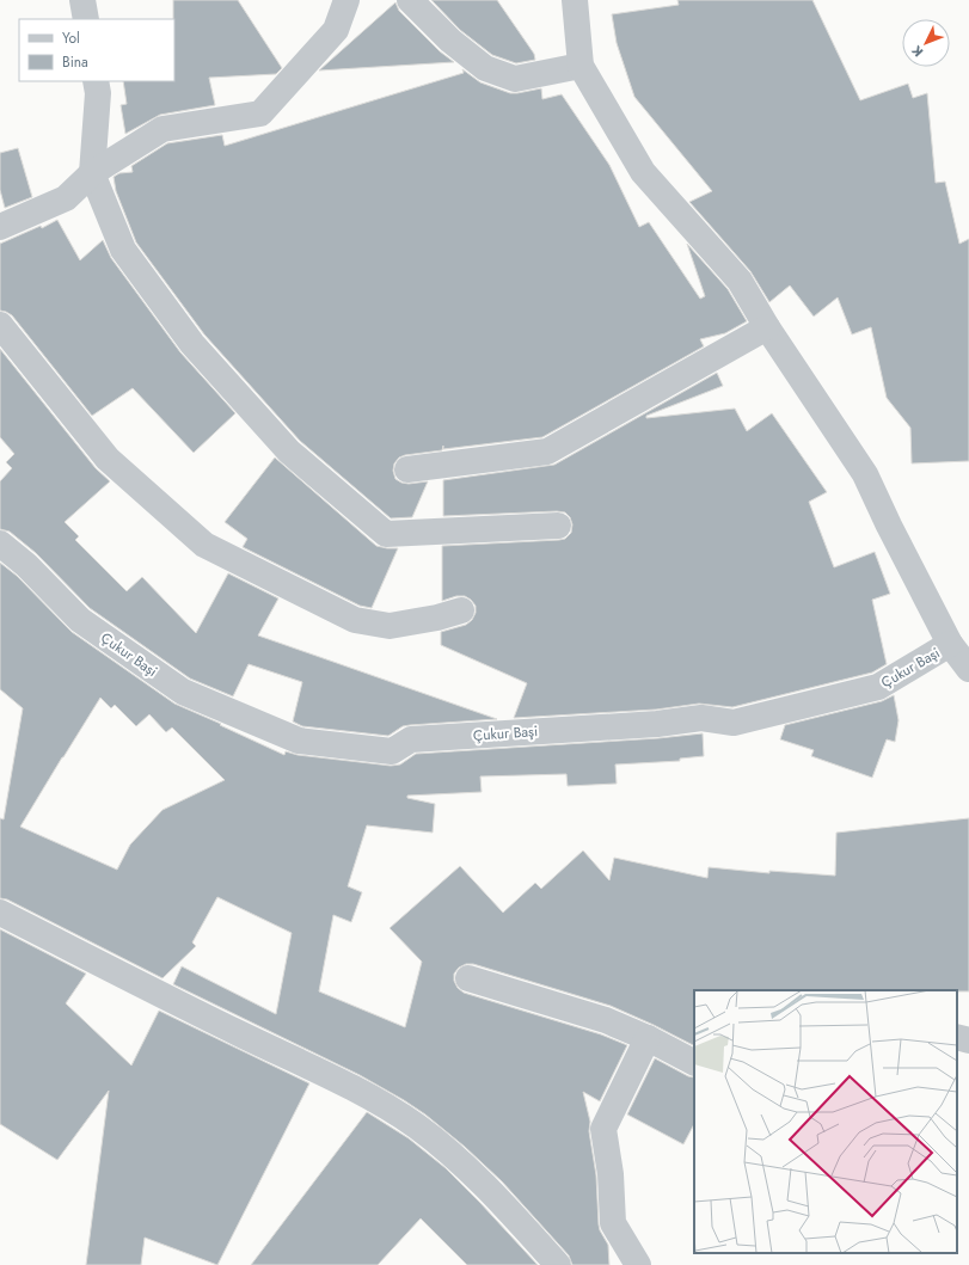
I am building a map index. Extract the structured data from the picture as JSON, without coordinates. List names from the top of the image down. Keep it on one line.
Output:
{"streets":{"street":["Çukur Başi"]},"legend":["Yol","Bina"],"north":"bottom left"}
